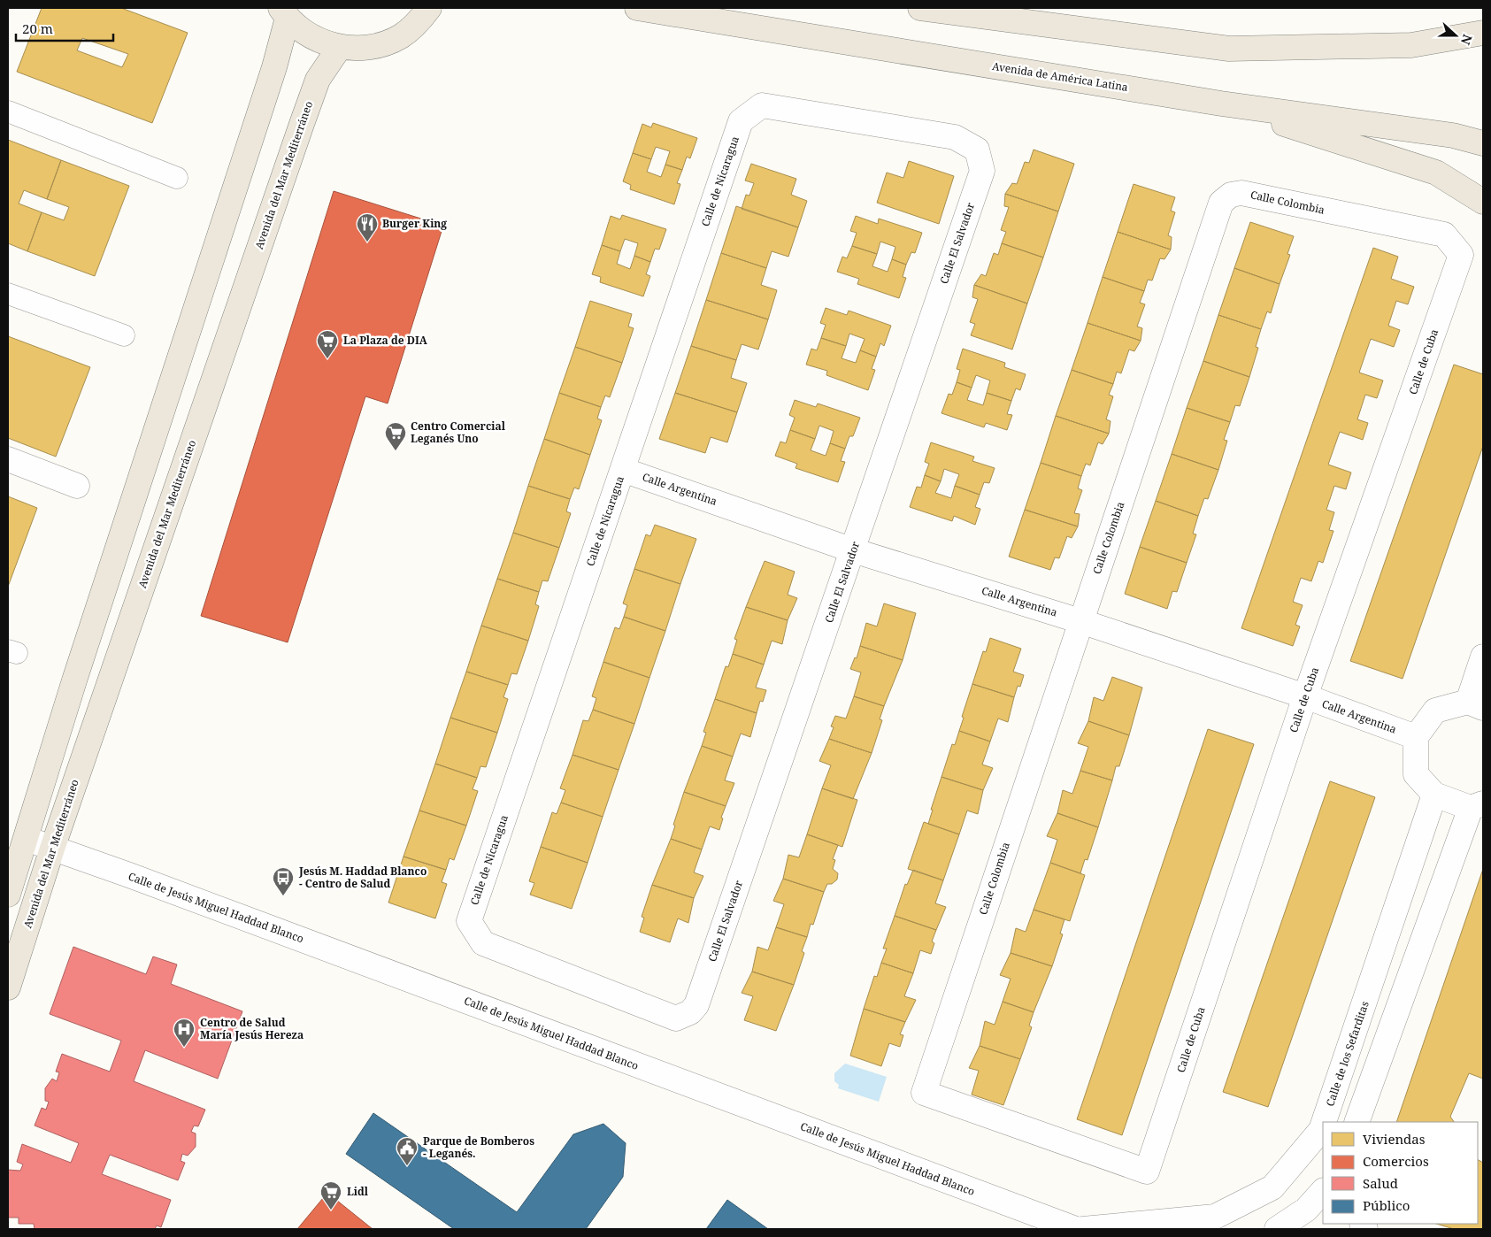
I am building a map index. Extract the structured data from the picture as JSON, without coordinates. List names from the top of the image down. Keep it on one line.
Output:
{"streets":{"main road":["Avenida de América Latina","Avenida del Mar Mediterráneo"],"street":["Calle de Nicaragua","Calle Colombia","Calle El Salvador","Calle de Cuba","Calle Argentina","Calle de Jesús Miguel Haddad Blanco","Calle de los Sefarditas"]},"crossings":[["Avenida del Mar Mediterráneo","Calle de Jesús Miguel Haddad Blanco"],["Calle de Nicaragua","Calle El Salvador"],["Calle de Nicaragua","Calle Argentina"],["Calle Colombia","Calle de Cuba"],["Calle Colombia","Calle Argentina"],["Calle El Salvador","Calle Argentina"],["Calle de Cuba","Calle Argentina"]],"places":{"restaurant":["Burger King"],"supermarket":["La Plaza de DIA","Centro Comercial Leganés Uno","Lidl"],"bus stop":["Jesús M. Haddad Blanco - Centro de Salud"],"hospital":["Centro de Salud María Jesús Hereza"],"public building":["Parque de Bomberos - Leganés."]},"legend":["Viviendas","Comercios","Salud","Público"],"scale_bar":"20 m","north":"right"}
